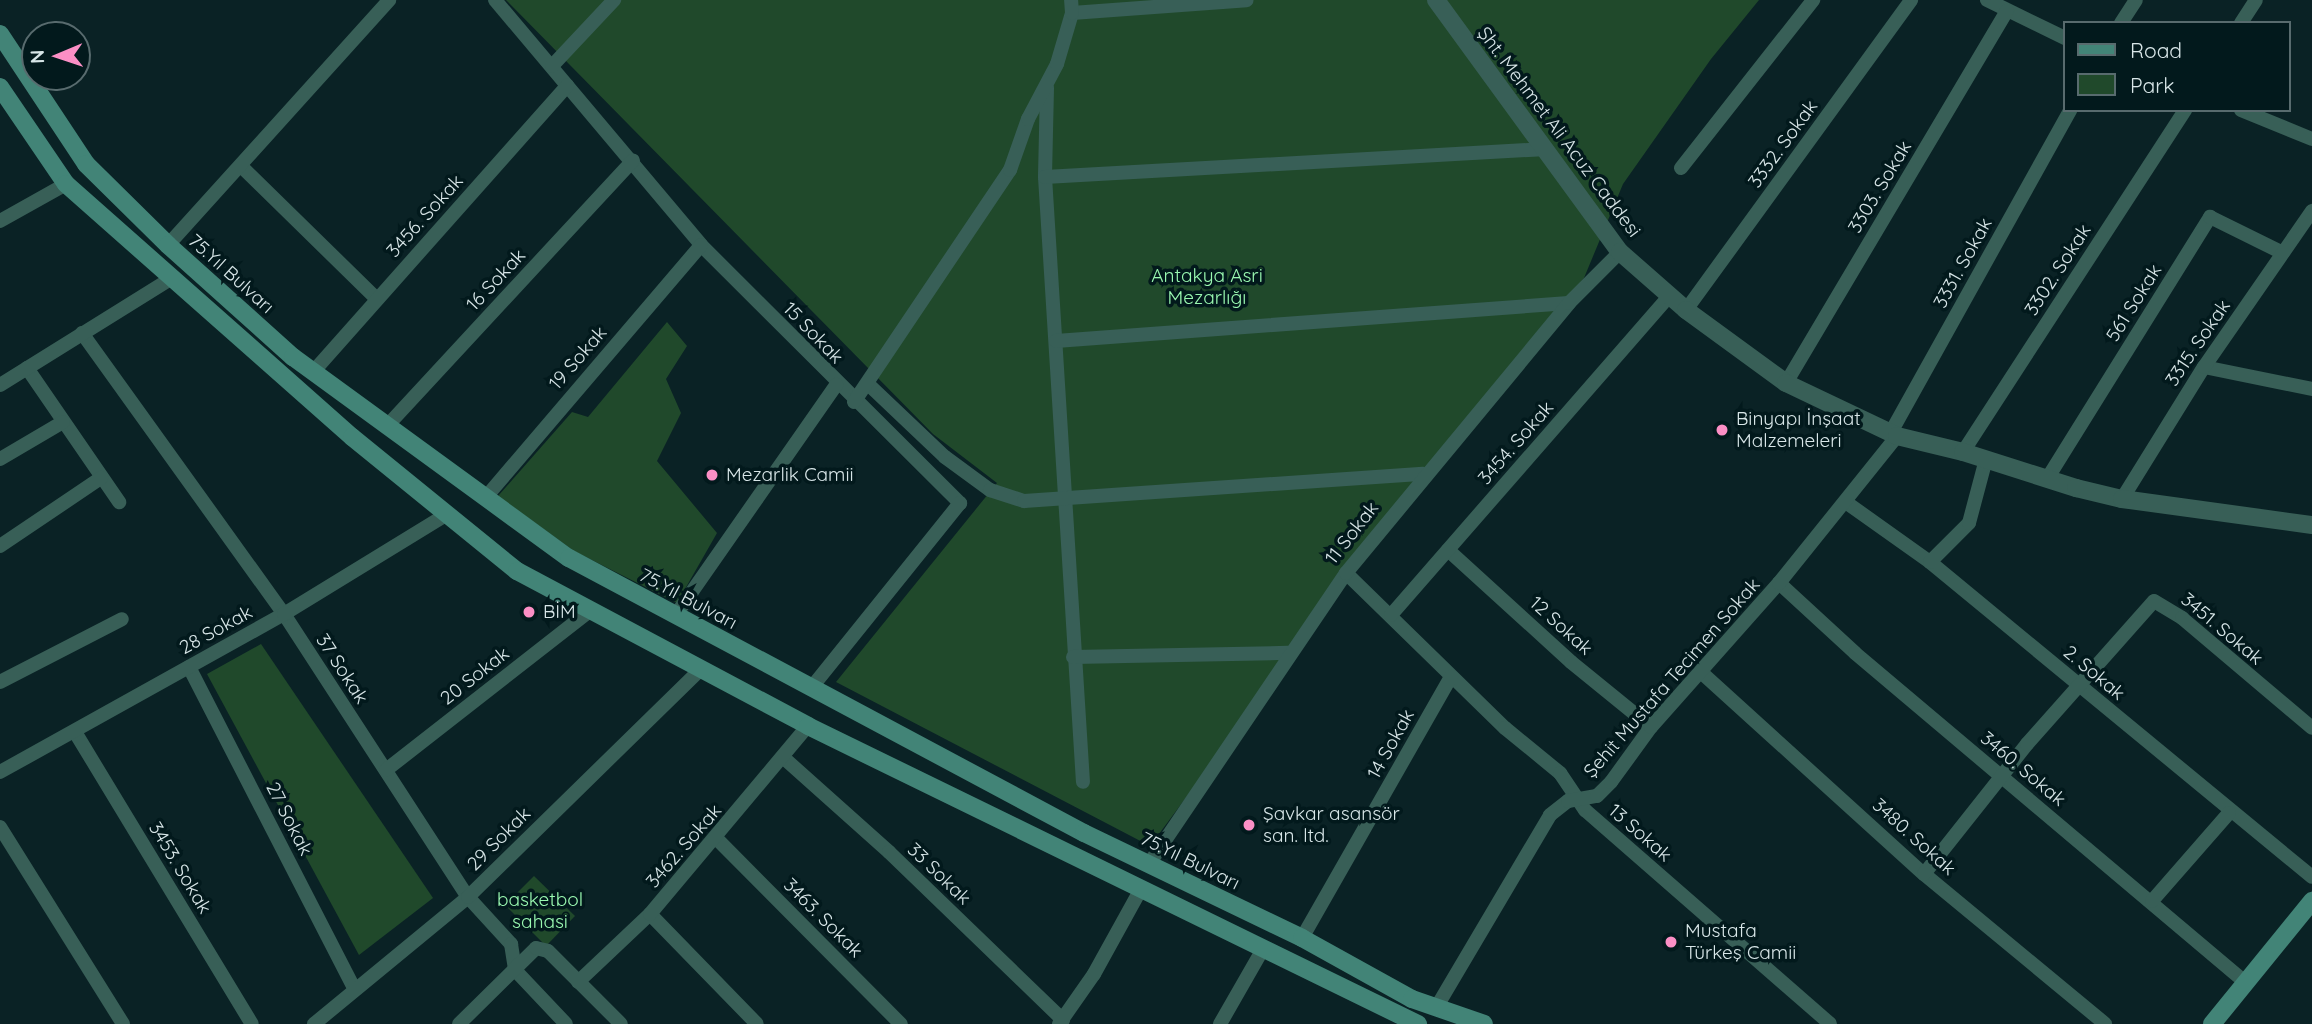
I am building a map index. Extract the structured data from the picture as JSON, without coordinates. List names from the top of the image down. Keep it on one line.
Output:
{"streets":{"main road":["75.Yıl Bulvarı"],"street":["Şht. Mehmet Ali Acuz Caddesi","3332. Sokak","3303. Sokak","3456. Sokak","3331. Sokak","3302. Sokak","16 Sokak","561 Sokak","15 Sokak","3315. Sokak","19 Sokak","3454. Sokak","11 Sokak","12 Sokak","3451. Sokak","28 Sokak","37 Sokak","2. Sokak","20 Sokak","Şehit Mustafa Tecimen Sokak","14 Sokak","3460. Sokak","27 Sokak","13 Sokak","3480. Sokak","29 Sokak","3462. Sokak","3453. Sokak","33 Sokak","3463. Sokak"]},"crossings":[["Şht. Mehmet Ali Acuz Caddesi","3332. Sokak"],["Şht. Mehmet Ali Acuz Caddesi","3303. Sokak"],["Şht. Mehmet Ali Acuz Caddesi","3331. Sokak"],["Şht. Mehmet Ali Acuz Caddesi","3302. Sokak"],["Şht. Mehmet Ali Acuz Caddesi","561 Sokak"],["Şht. Mehmet Ali Acuz Caddesi","3315. Sokak"],["Şht. Mehmet Ali Acuz Caddesi","3454. Sokak"],["Şht. Mehmet Ali Acuz Caddesi","11 Sokak"],["Şht. Mehmet Ali Acuz Caddesi","Şehit Mustafa Tecimen Sokak"],["3456. Sokak","75.Yıl Bulvarı"],["3456. Sokak","15 Sokak"],["3331. Sokak","Şehit Mustafa Tecimen Sokak"],["75.Yıl Bulvarı","16 Sokak"],["75.Yıl Bulvarı","15 Sokak"],["75.Yıl Bulvarı","19 Sokak"],["75.Yıl Bulvarı","11 Sokak"],["75.Yıl Bulvarı","Şehit Mustafa Tecimen Sokak"],["75.Yıl Bulvarı","14 Sokak"],["16 Sokak","15 Sokak"],["561 Sokak","3315. Sokak"],["15 Sokak","19 Sokak"],["3454. Sokak","12 Sokak"],["3454. Sokak","13 Sokak"],["11 Sokak","13 Sokak"],["12 Sokak","Şehit Mustafa Tecimen Sokak"],["3451. Sokak","2. Sokak"],["3451. Sokak","3460. Sokak"],["3451. Sokak","3480. Sokak"],["28 Sokak","37 Sokak"],["28 Sokak","27 Sokak"],["28 Sokak","3453. Sokak"],["37 Sokak","20 Sokak"],["37 Sokak","29 Sokak"],["2. Sokak","Şehit Mustafa Tecimen Sokak"],["Şehit Mustafa Tecimen Sokak","3460. Sokak"],["Şehit Mustafa Tecimen Sokak","13 Sokak"],["Şehit Mustafa Tecimen Sokak","3480. Sokak"],["14 Sokak","13 Sokak"],["27 Sokak","29 Sokak"],["3462. Sokak","33 Sokak"],["3462. Sokak","3463. Sokak"]],"parks":["Antakya Asri Mezarlığı","basketbol sahasi"],"places":["Binyapı İnşaat Malzemeleri","Mezarlik Camii","BİM","Şavkar asansör san. ltd.","Mustafa Türkeş Camii"],"legend":["Road","Park"],"north":"left"}
